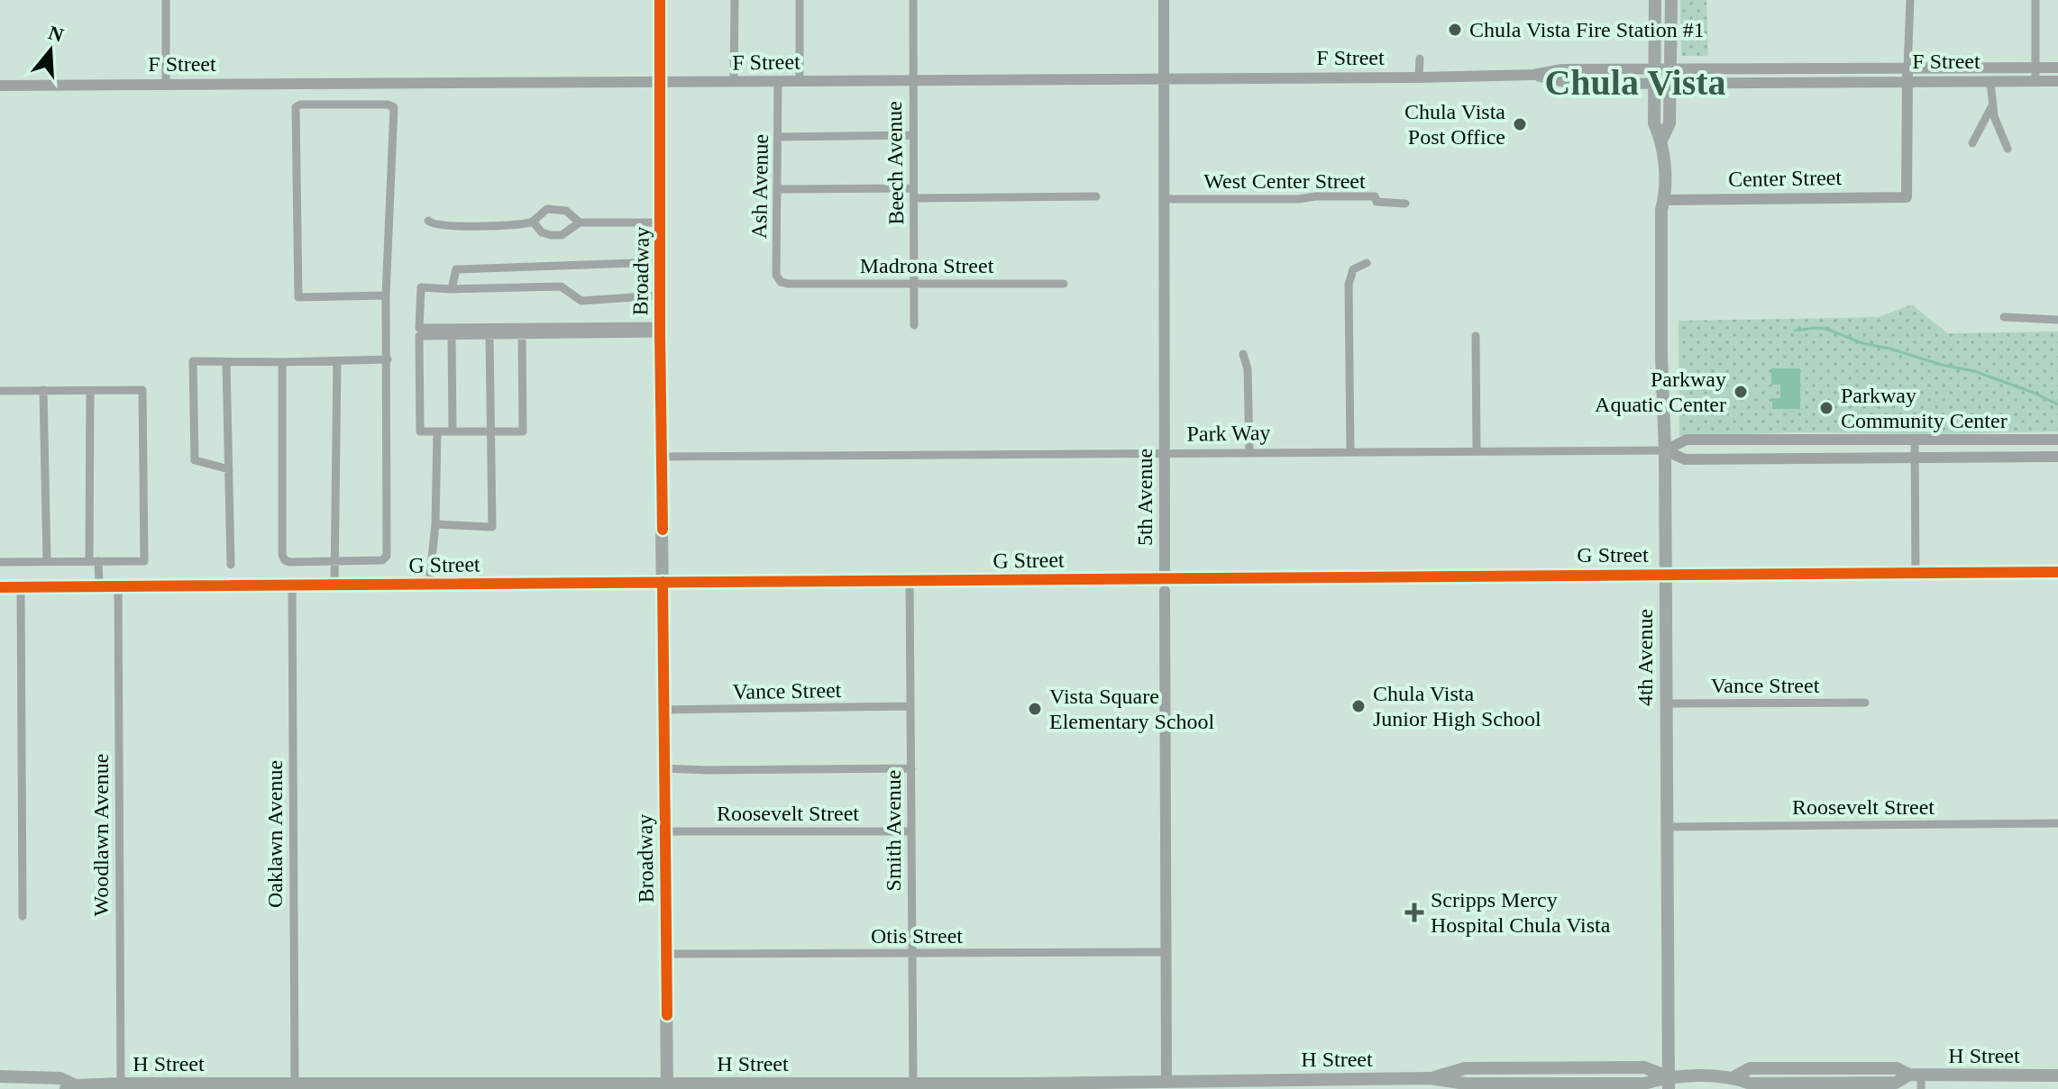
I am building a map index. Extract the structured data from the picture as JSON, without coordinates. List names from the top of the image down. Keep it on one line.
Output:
{"streets":{"main road":["Broadway","4th Avenue","H Street"],"street":["F Street","Beech Avenue","Center Street","West Center Street","Ash Avenue","Madrona Street","Park Way","5th Avenue","G Street","Vance Street","Roosevelt Street","Smith Avenue","Oaklawn Avenue","Woodlawn Avenue","Otis Street"]},"crossings":[["F Street","Beech Avenue"],["F Street","Center Street"],["F Street","Ash Avenue"],["F Street","Broadway"],["F Street","5th Avenue"],["F Street","4th Avenue"],["Beech Avenue","Madrona Street"],["Center Street","4th Avenue"],["West Center Street","5th Avenue"],["Ash Avenue","Madrona Street"],["Broadway","Park Way"],["Broadway","G Street"],["Broadway","Vance Street"],["Broadway","Roosevelt Street"],["Broadway","Otis Street"],["Broadway","H Street"],["Park Way","5th Avenue"],["Park Way","4th Avenue"],["5th Avenue","G Street"],["5th Avenue","Otis Street"],["5th Avenue","H Street"],["G Street","4th Avenue"],["G Street","Smith Avenue"],["G Street","Oaklawn Avenue"],["G Street","Woodlawn Avenue"],["4th Avenue","Vance Street"],["4th Avenue","Roosevelt Street"],["4th Avenue","H Street"],["Vance Street","Smith Avenue"],["Roosevelt Street","Smith Avenue"],["Smith Avenue","Otis Street"],["Smith Avenue","H Street"],["Oaklawn Avenue","H Street"],["Woodlawn Avenue","H Street"]],"districts":["Chula Vista"],"places":{"other":["Chula Vista Fire Station #1","Chula Vista Post Office","Parkway Aquatic Center","Parkway Community Center","Chula Vista Junior High School","Vista Square Elementary School"],"health":["Scripps Mercy Hospital Chula Vista"]},"north":"top"}
